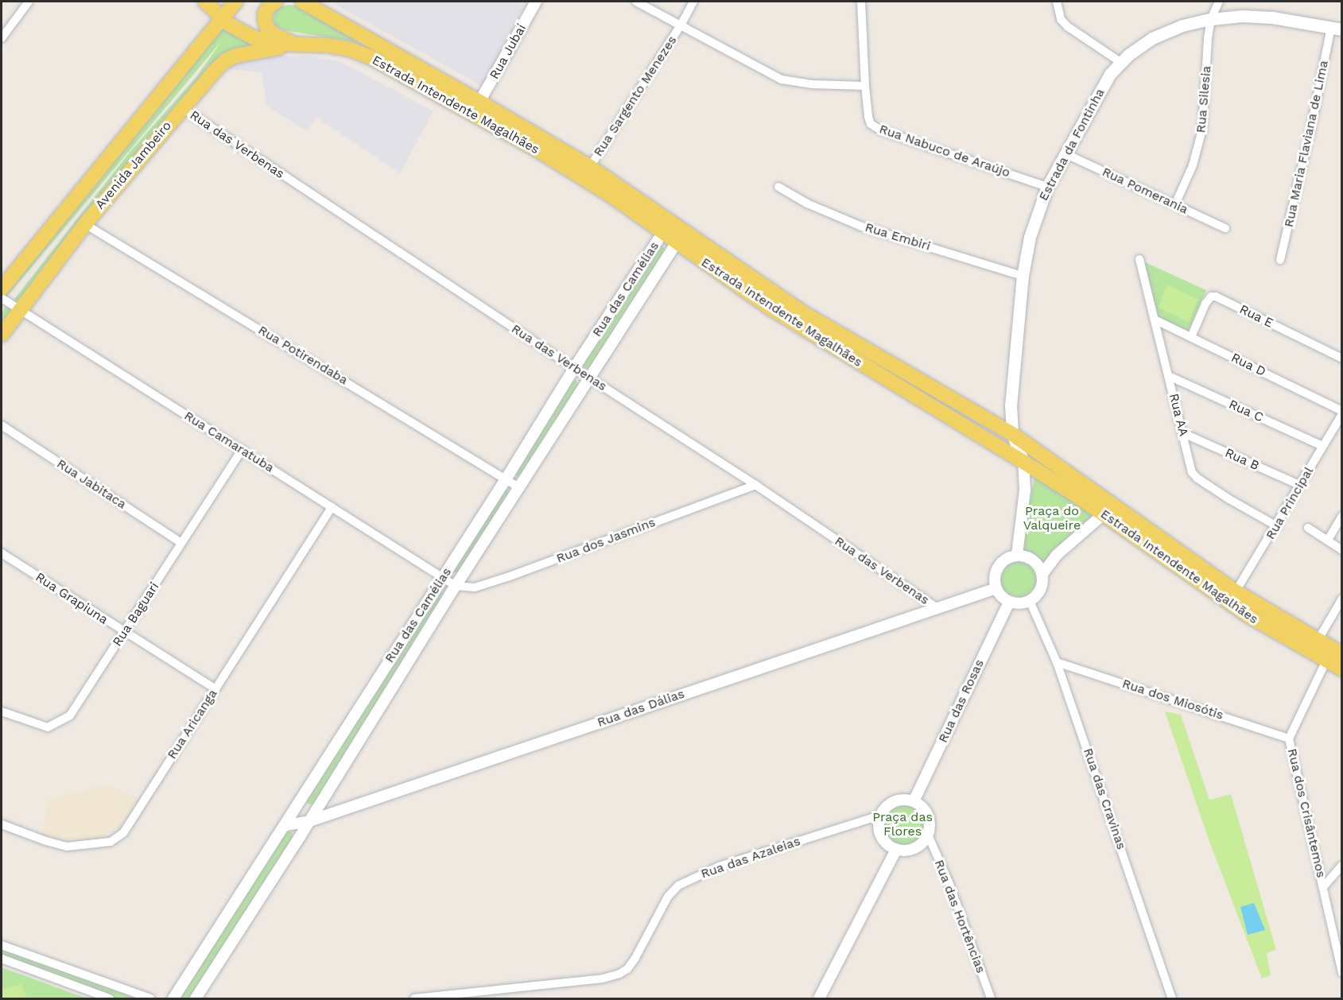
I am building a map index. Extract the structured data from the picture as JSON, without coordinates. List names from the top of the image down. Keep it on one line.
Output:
{"streets":{"main road":["Estrada Intendente Magalhães","Estrada da Fontinha","Avenida Jambeiro"],"street":["Rua Jubaí","Rua Sargento Menezes","Rua Silesia","Rua Maria Flaviana de Lima","Rua das Verbenas","Rua Nabuco de Araújo","Rua Pomerania","Rua Embiri","Rua das Camélias","Rua E","Rua Potirendaba","Rua D","Rua C","Rua AA","Rua Camaratuba","Rua B","Rua Jabitaca","Rua Principal","Rua dos Jasmins","Rua Grapiuna","Rua Baguari","Rua dos Miosótis","Rua das Rosas","Rua das Dálias","Rua Aricanga","Rua das Cravinas","Rua dos Crisântemos","Rua das Azaleias","Rua das Hortências"]},"crossings":[["Rua Jubaí","Estrada Intendente Magalhães"],["Rua Sargento Menezes","Estrada Intendente Magalhães"],["Rua Silesia","Estrada da Fontinha"],["Rua Silesia","Rua Pomerania"],["Estrada Intendente Magalhães","Estrada da Fontinha"],["Estrada Intendente Magalhães","Avenida Jambeiro"],["Estrada Intendente Magalhães","Rua das Camélias"],["Estrada Intendente Magalhães","Rua Principal"],["Estrada Intendente Magalhães","Rua dos Crisântemos"],["Rua Maria Flaviana de Lima","Estrada da Fontinha"],["Rua das Verbenas","Avenida Jambeiro"],["Rua das Verbenas","Rua das Camélias"],["Rua das Verbenas","Rua dos Jasmins"],["Rua das Verbenas","Rua das Dálias"],["Estrada da Fontinha","Rua Nabuco de Araújo"],["Estrada da Fontinha","Rua Pomerania"],["Estrada da Fontinha","Rua Embiri"],["Avenida Jambeiro","Rua Potirendaba"],["Avenida Jambeiro","Rua Camaratuba"],["Rua das Camélias","Rua Potirendaba"],["Rua das Camélias","Rua Camaratuba"],["Rua das Camélias","Rua dos Jasmins"],["Rua das Camélias","Rua das Dálias"],["Rua E","Rua D"],["Rua D","Rua AA"],["Rua D","Rua Principal"],["Rua C","Rua AA"],["Rua C","Rua Principal"],["Rua AA","Rua B"],["Rua AA","Rua Principal"],["Rua Camaratuba","Rua dos Jasmins"],["Rua Camaratuba","Rua Baguari"],["Rua Camaratuba","Rua Aricanga"],["Rua B","Rua Principal"],["Rua Jabitaca","Rua Baguari"],["Rua Grapiuna","Rua Baguari"],["Rua Grapiuna","Rua Aricanga"],["Rua dos Miosótis","Rua das Cravinas"],["Rua dos Miosótis","Rua dos Crisântemos"],["Rua das Rosas","Rua das Dálias"],["Rua das Rosas","Rua das Cravinas"],["Rua das Rosas","Rua das Azaleias"],["Rua das Rosas","Rua das Hortências"],["Rua das Dálias","Rua das Cravinas"],["Rua das Azaleias","Rua das Hortências"]],"parks":["Praça do Valqueire","Praça das Flores"]}
